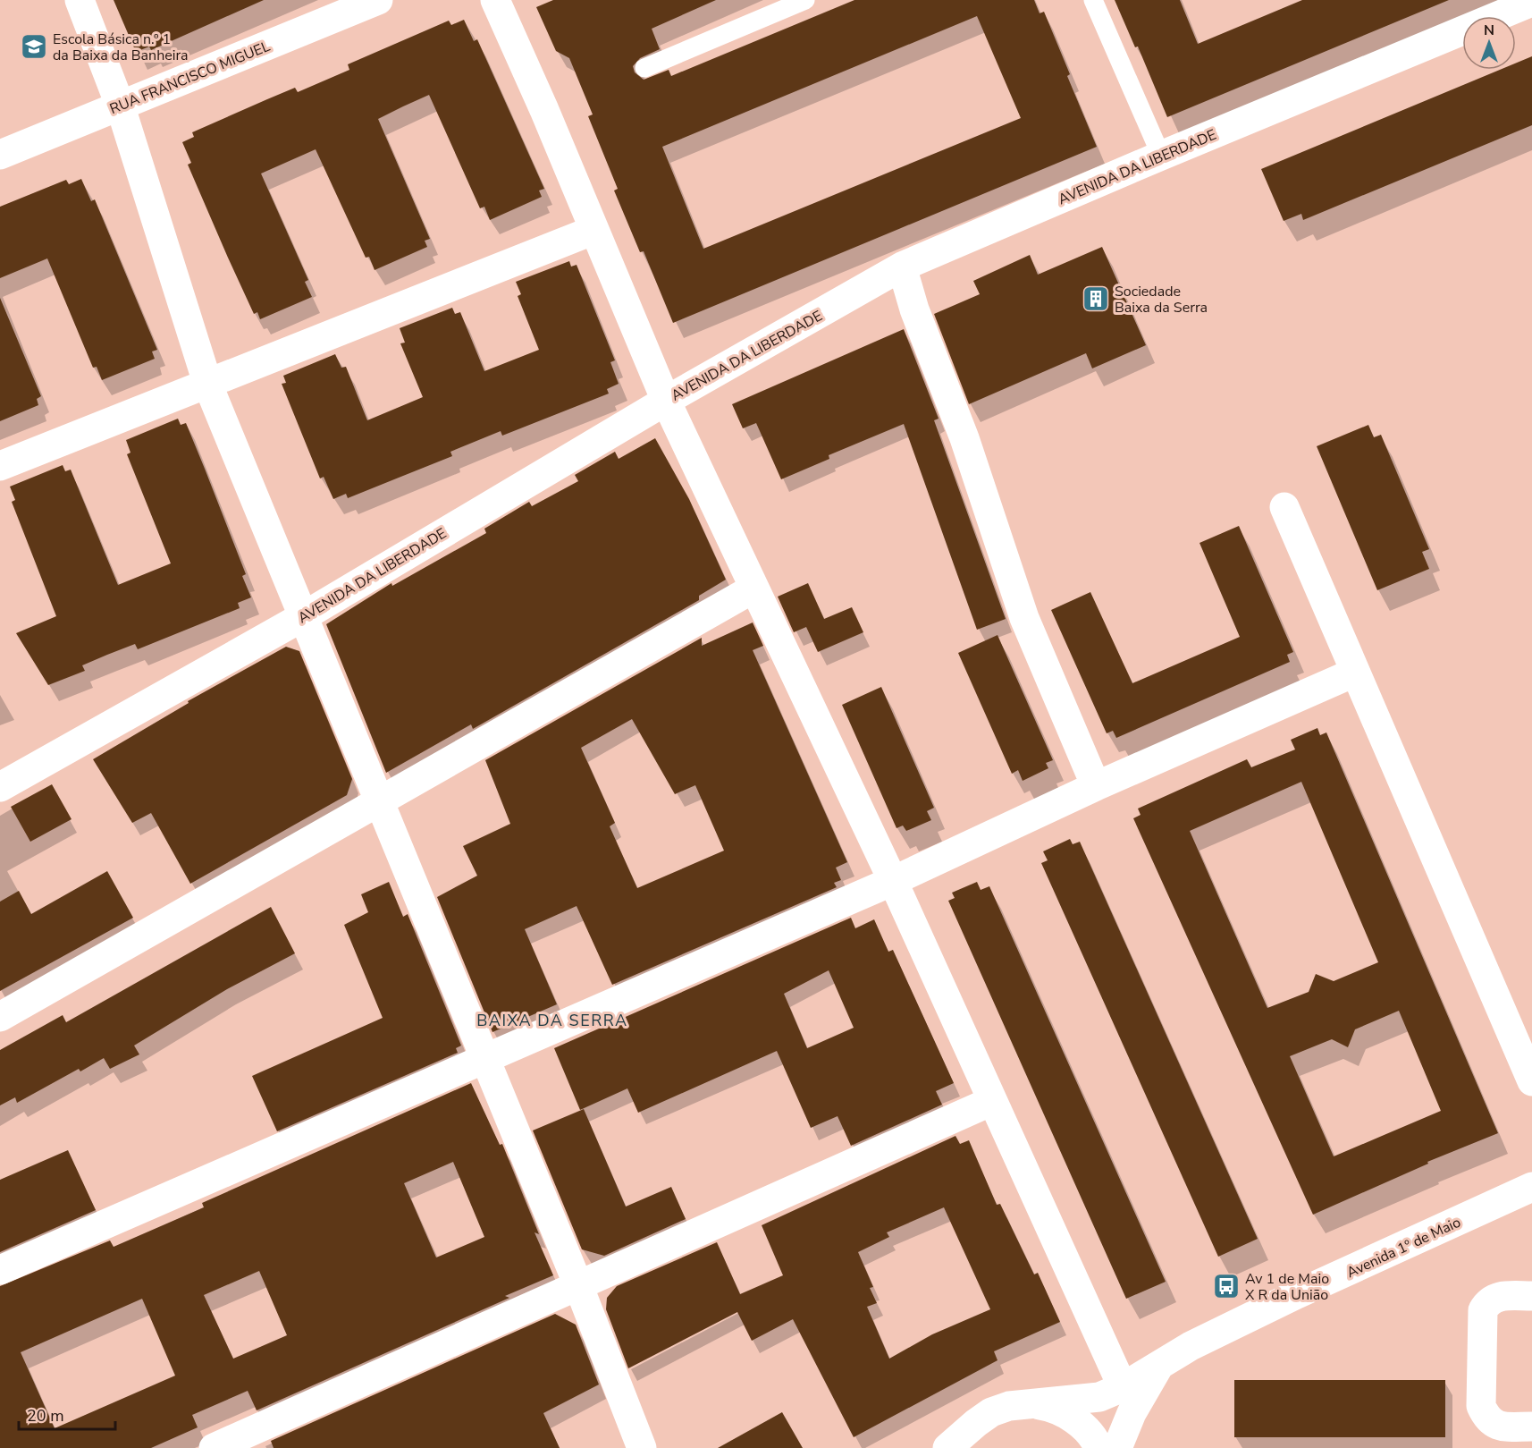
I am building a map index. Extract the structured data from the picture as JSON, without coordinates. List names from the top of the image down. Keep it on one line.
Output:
{"streets":{"street":["RUA FRANCISCO MIGUEL","AVENIDA DA LIBERDADE","Avenida 1º de Maio"]},"districts":["BAIXA DA SERRA"],"places":{"school or university":["Escola Básica n.º 1 da Baixa da Banheira"],"building":["Sociedade Baixa da Serra"],"bus stop":["Av 1 de Maio X R da União"]},"scale_bar":"20 m","north":"top"}
